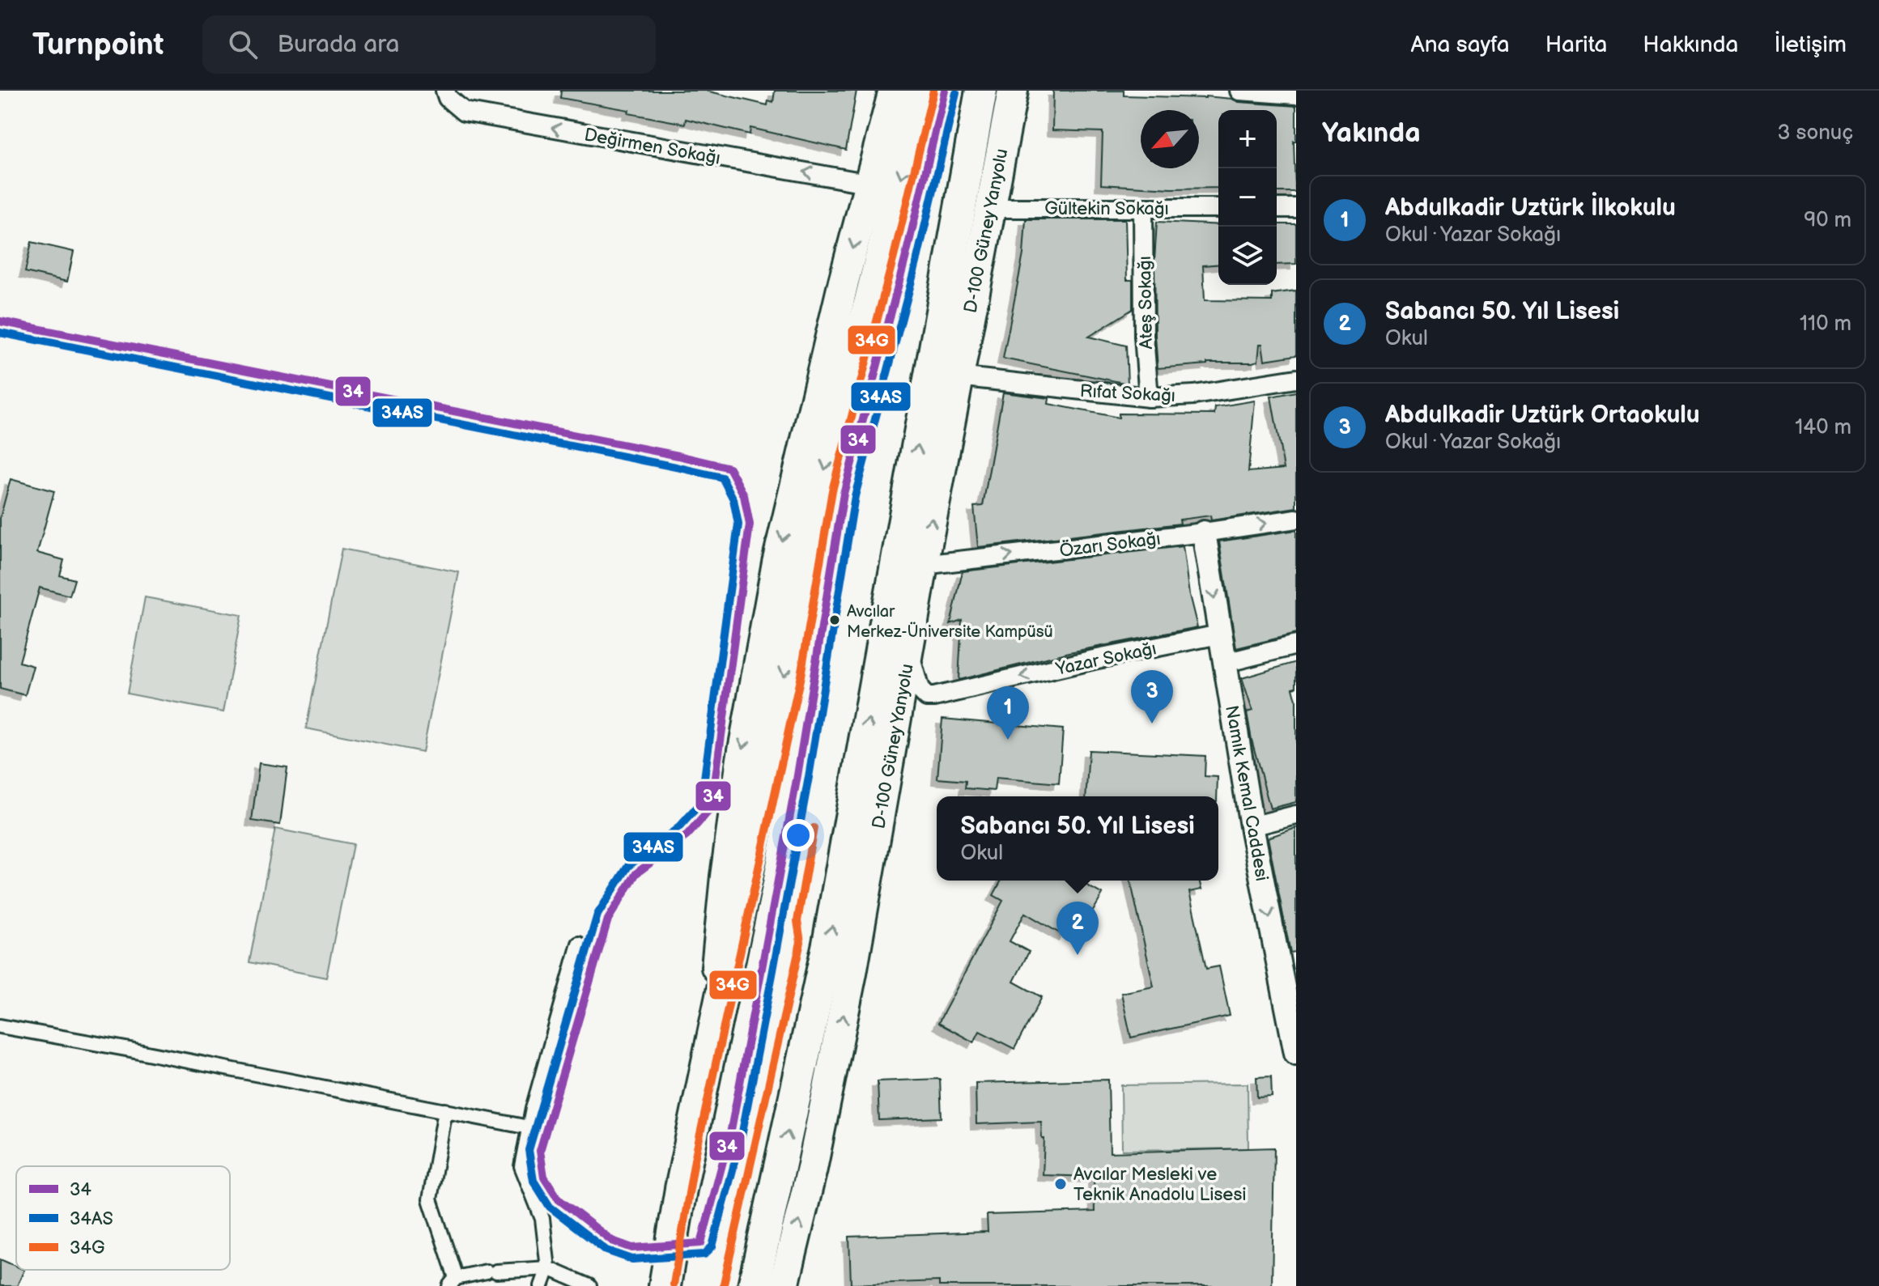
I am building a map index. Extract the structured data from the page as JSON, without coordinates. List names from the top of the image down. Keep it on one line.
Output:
{"streets":{"main road":["D-100 Güney Yanyolu"],"street":["Değirmen Sokağı","Gültekin Sokağı","Ateş Sokağı","Rıfat Sokağı","Özarı Sokağı","Yazar Sokağı","Namık Kemal Caddesi"]},"crossings":[["Gültekin Sokağı","D-100 Güney Yanyolu"],["Gültekin Sokağı","Ateş Sokağı"],["D-100 Güney Yanyolu","Rıfat Sokağı"],["D-100 Güney Yanyolu","Özarı Sokağı"],["D-100 Güney Yanyolu","Yazar Sokağı"],["Ateş Sokağı","Rıfat Sokağı"],["Özarı Sokağı","Namık Kemal Caddesi"],["Yazar Sokağı","Namık Kemal Caddesi"]],"one_way":["Değirmen Sokağı","Özarı Sokağı","Yazar Sokağı","Namık Kemal Caddesi"],"places":["Avcılar Merkez-Üniversite Kampüsü","Avcılar Mesleki ve Teknik Anadolu Lisesi"],"lines":["transit line 34","transit line 34G","transit line 34AS"],"legend":["34","34AS","34G"],"north":"bottom left","page":{"header":"Turnpoint","search":"Burada ara","nav":["Ana sayfa","Harita","Hakkında","İletişim"],"heading":["Yakında","3 sonuç"],"map_buttons":["+","−"],"list":[{"mark":"1","name":"Abdulkadir Uztürk İlkokulu","note":"Okul · Yazar Sokağı","value":"90 m"},{"mark":"2","name":"Sabancı 50. Yıl Lisesi","note":"Okul","value":"110 m"},{"mark":"3","name":"Abdulkadir Uztürk Ortaokulu","note":"Okul · Yazar Sokağı","value":"140 m"}],"pins":["3","1","2"],"popup":["Sabancı 50. Yıl Lisesi","Okul"]}}
